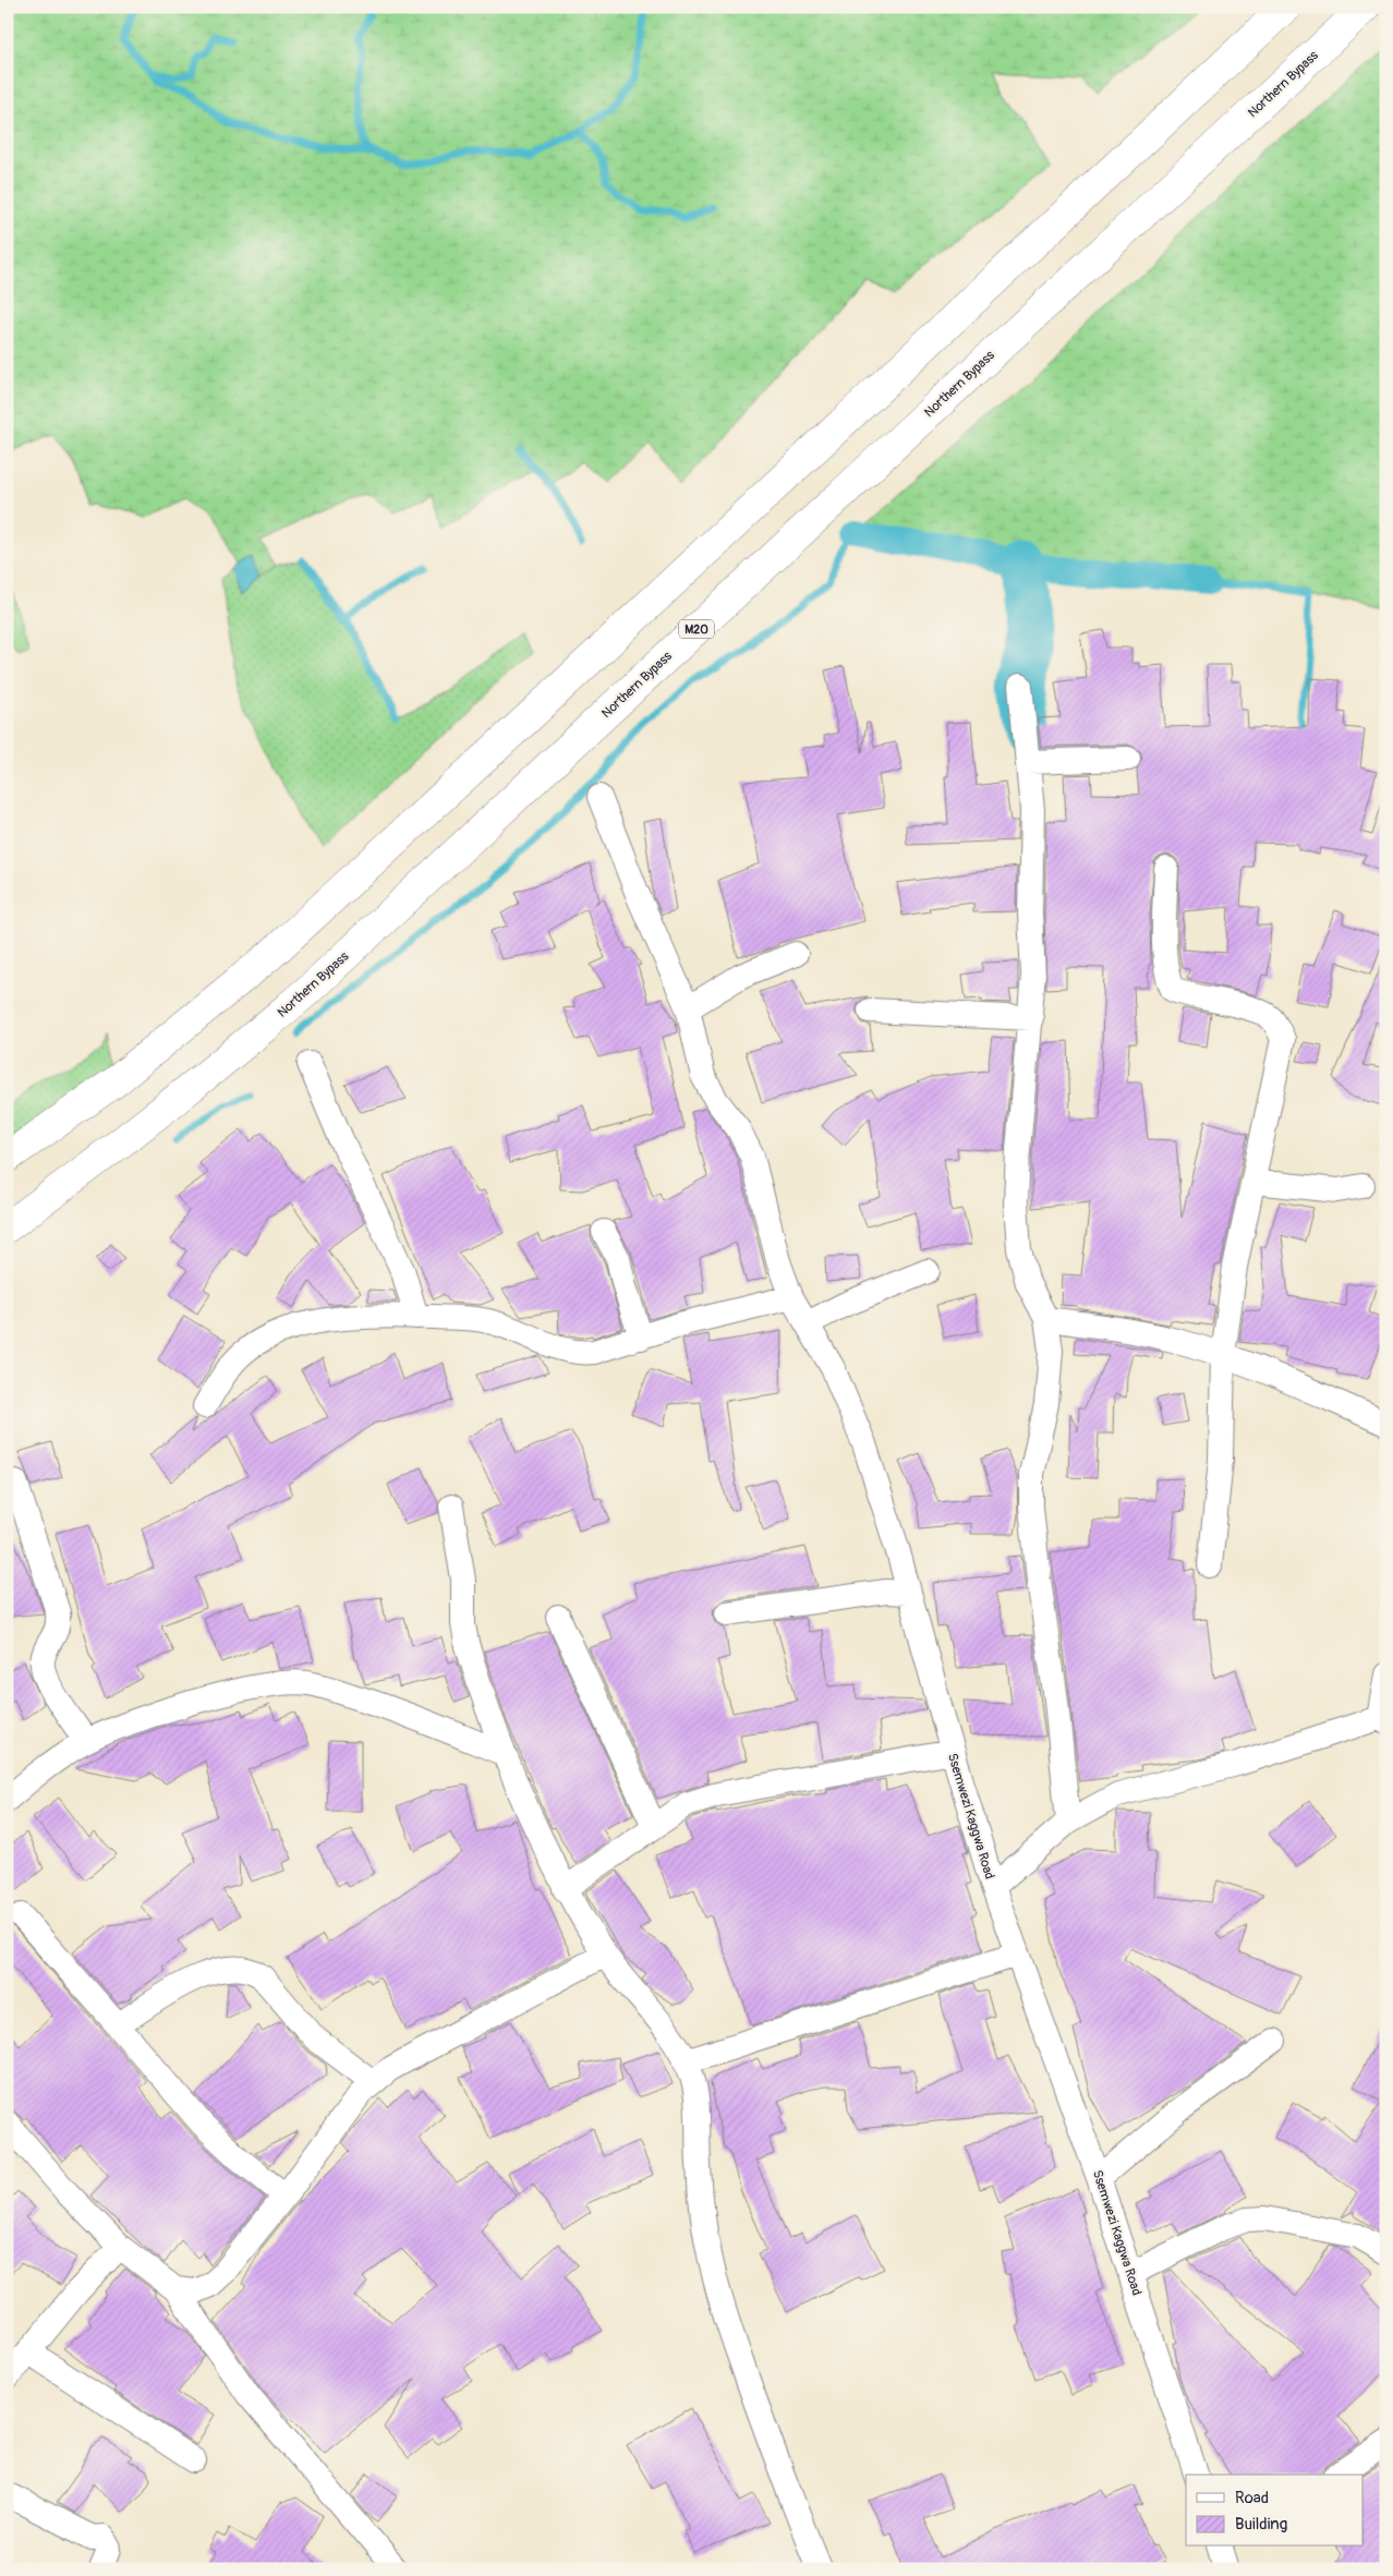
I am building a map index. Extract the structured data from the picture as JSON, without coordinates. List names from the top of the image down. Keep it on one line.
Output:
{"streets":{"highway":["Northern Bypass","M20"],"street":["Ssemwezi Kaggwa Road"]},"legend":["Road","Building"]}
